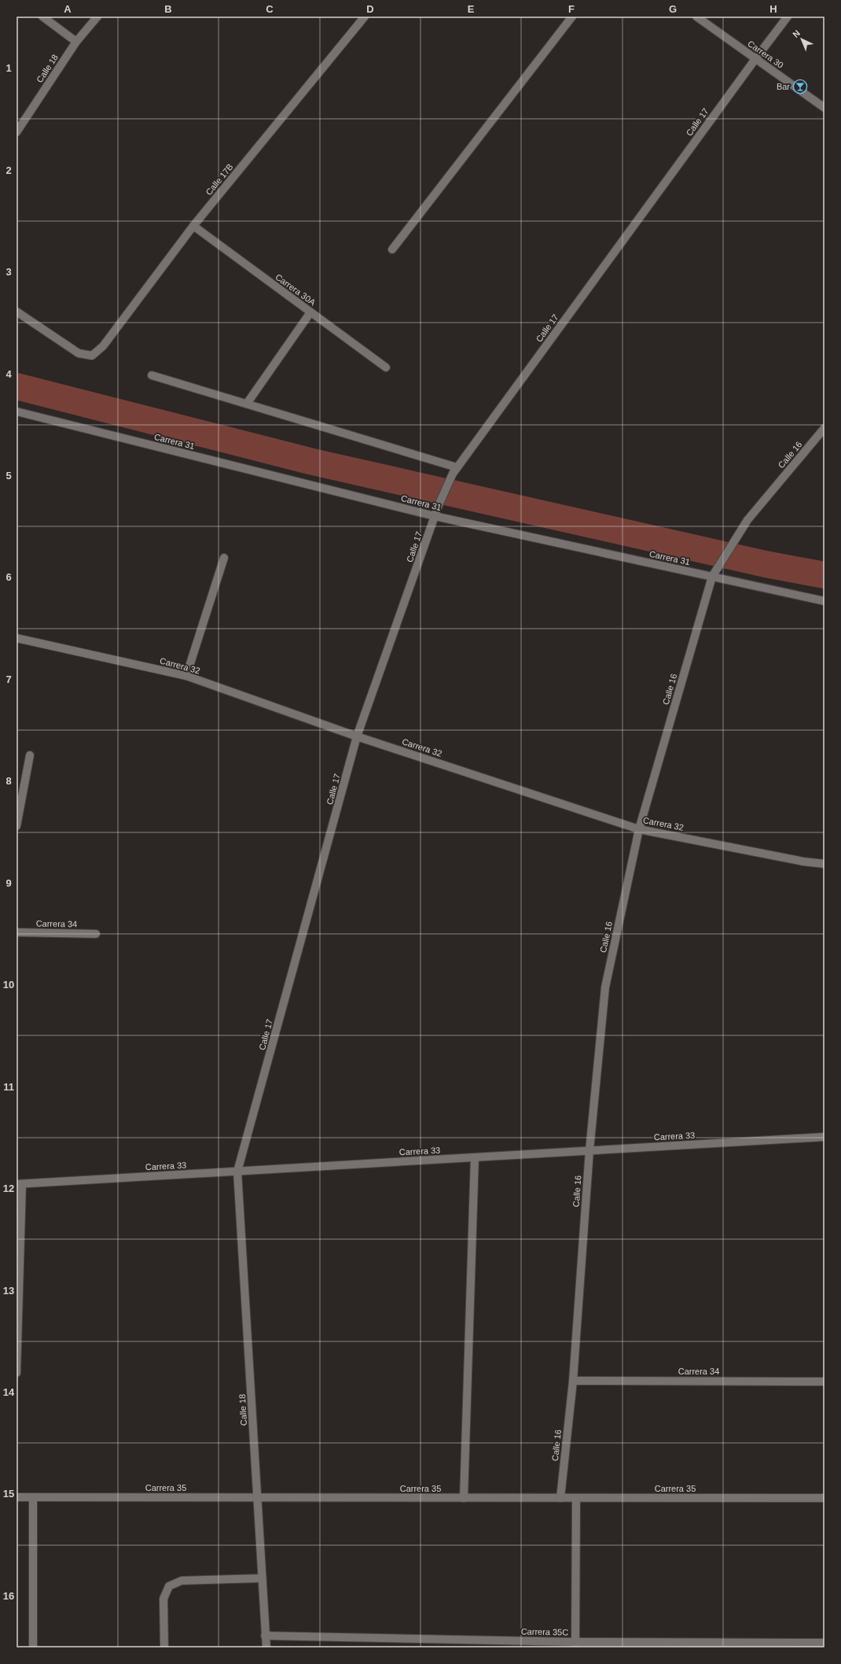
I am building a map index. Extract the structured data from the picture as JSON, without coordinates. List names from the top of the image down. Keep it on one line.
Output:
{"streets":{"street":["Carrera 30","Calle 18","Calle 17","Calle 17B","Carrera 30A","Carrera 31","Calle 16","Carrera 32","Carrera 34","Carrera 33","Carrera 35","Carrera 35C"]},"crossings":[["Carrera 30","Calle 17"],["Calle 18","Calle 17"],["Calle 18","Carrera 33"],["Calle 18","Carrera 35"],["Calle 18","Carrera 35C"],["Calle 17","Carrera 31"],["Calle 17","Carrera 32"],["Calle 17","Carrera 33"],["Calle 17B","Carrera 30A"],["Carrera 31","Calle 16"],["Calle 16","Carrera 32"],["Calle 16","Carrera 34"],["Calle 16","Carrera 33"],["Calle 16","Carrera 35"]],"places":{"bar":["Bar"]},"north":"top left","grid":{"columns":["A","B","C","D","E","F","G","H"],"rows":["1","2","3","4","5","6","7","8","9","10","11","12","13","14","15","16"]}}
